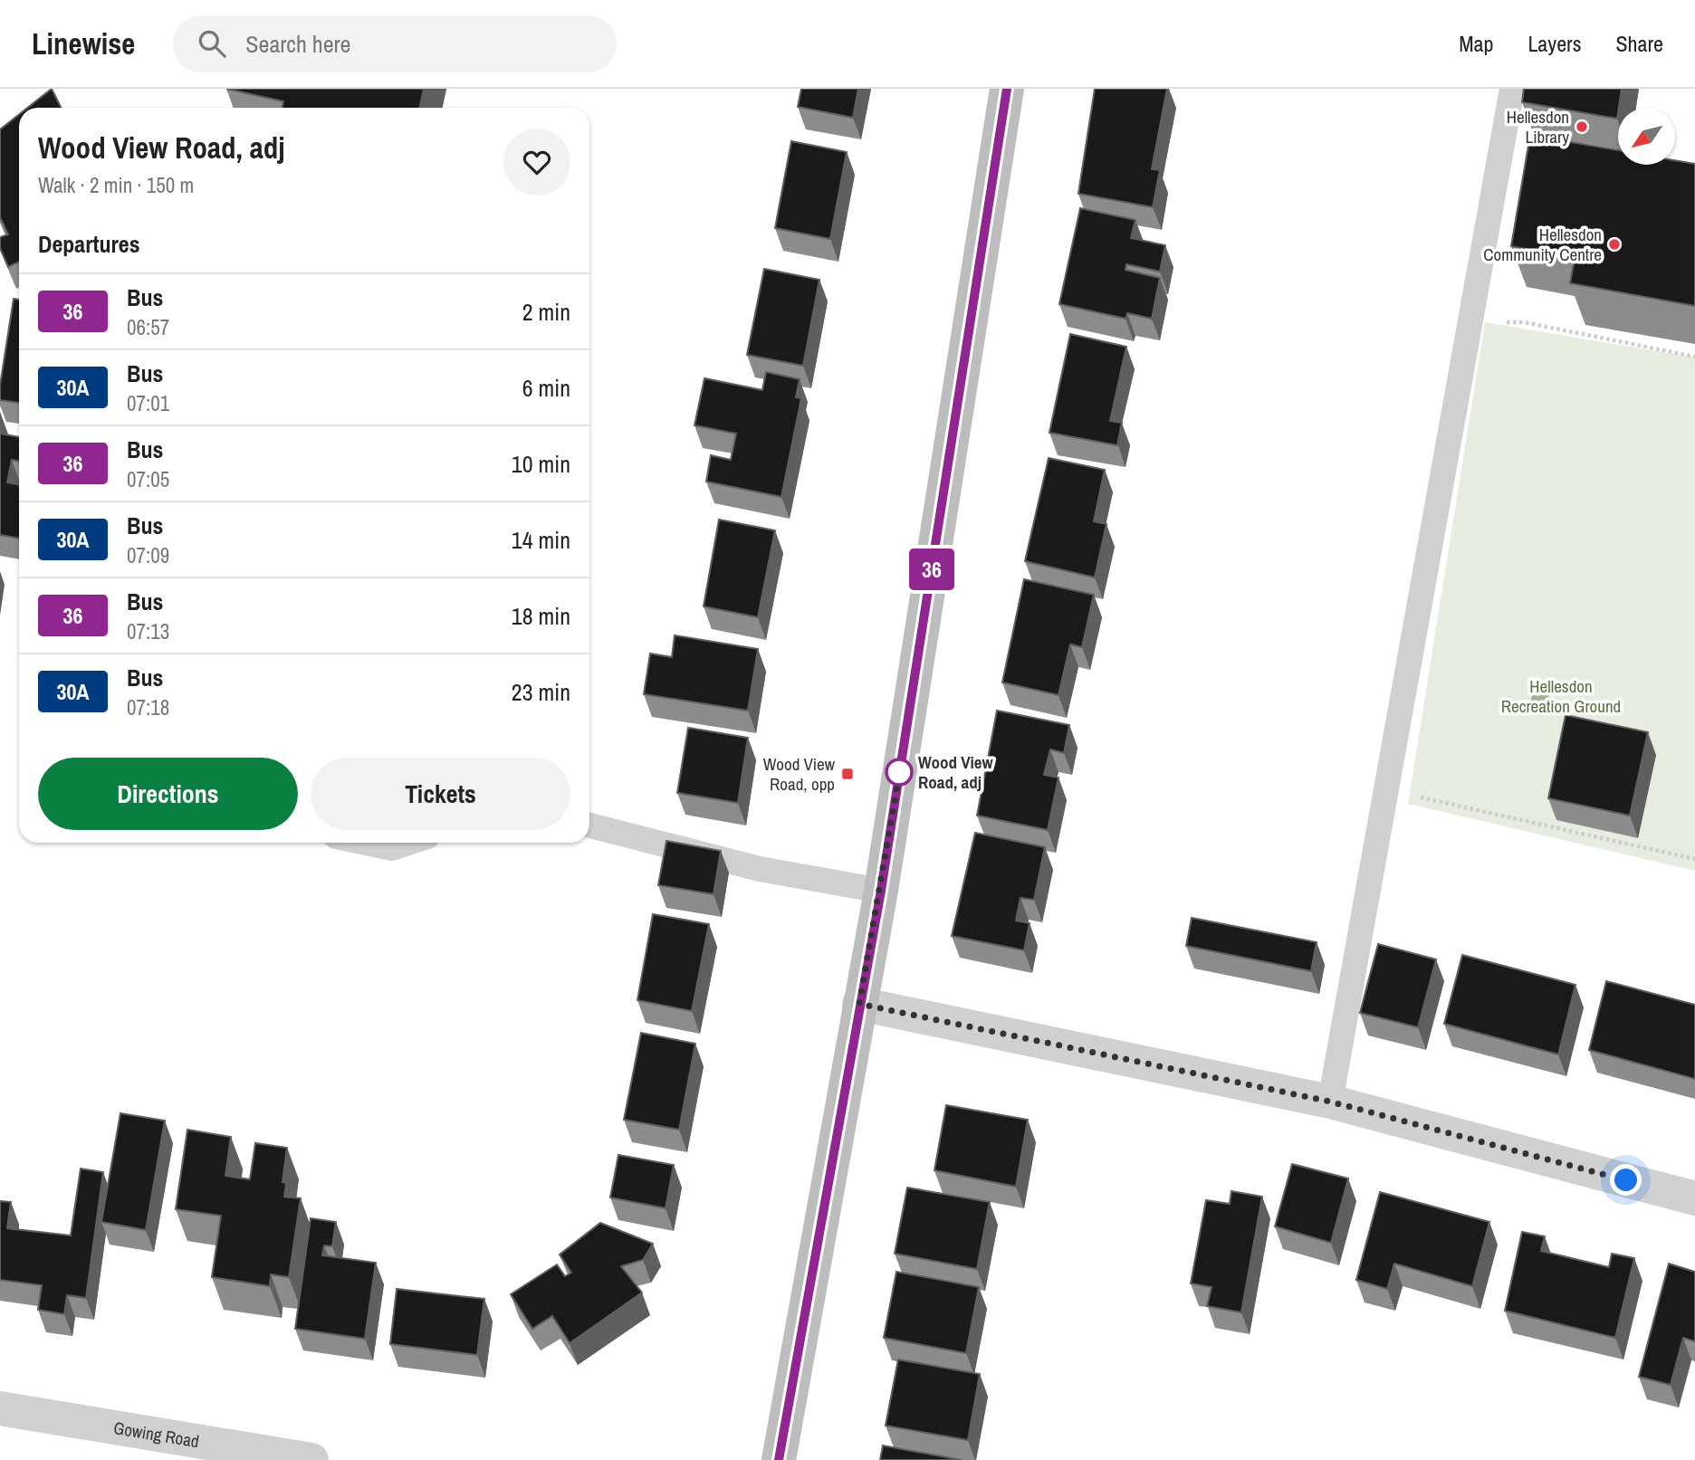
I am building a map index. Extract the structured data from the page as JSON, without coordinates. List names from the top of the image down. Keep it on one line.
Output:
{"streets":{"street":["Gowing Road"]},"parks":["Hellesdon Recreation Ground"],"places":{"other":["Hellesdon Library","Hellesdon Community Centre","Wood View Road, adj"],"transit":["Wood View Road, opp"]},"lines":["bus line 36"],"north":"bottom left","page":{"header":"Linewise","search":"Search here","nav":["Map","Layers","Share"],"on_map":"36","heading":[["Wood View Road, adj","Walk · 2 min · 150 m"],"Departures"],"list":[{"mark":"36","name":"Bus","note":"06:57","value":"2 min"},{"mark":"30A","name":"Bus","note":"07:01","value":"6 min"},{"mark":"36","name":"Bus","note":"07:05","value":"10 min"},{"mark":"30A","name":"Bus","note":"07:09","value":"14 min"},{"mark":"36","name":"Bus","note":"07:13","value":"18 min"},{"mark":"30A","name":"Bus","note":"07:18","value":"23 min"}],"buttons":["Directions","Tickets"]}}
